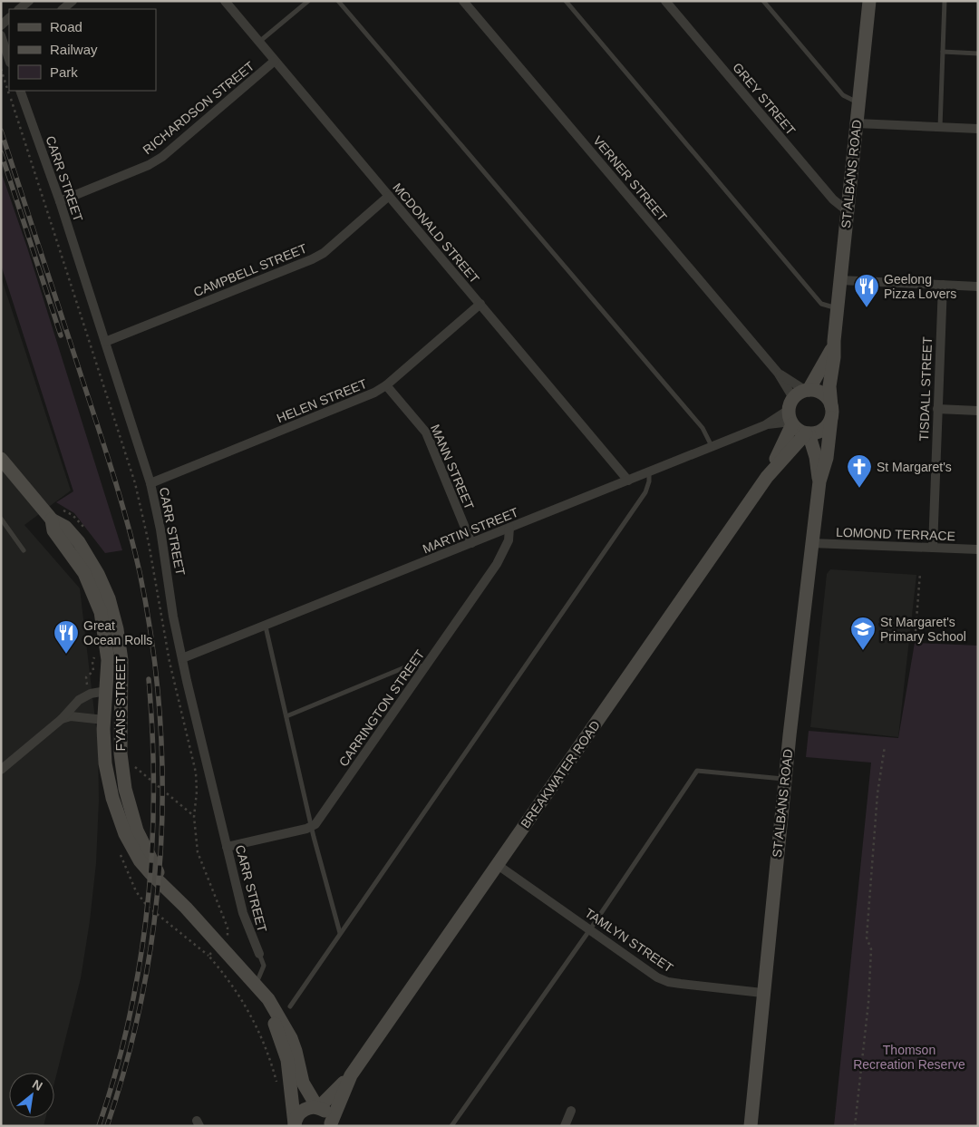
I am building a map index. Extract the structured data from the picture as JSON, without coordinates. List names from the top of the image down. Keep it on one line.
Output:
{"streets":{"street":["GREY STREET","RICHARDSON STREET","ST ALBANS ROAD","CARR STREET","VERNER STREET","MCDONALD STREET","CAMPBELL STREET","TISDALL STREET","HELEN STREET","MANN STREET","MARTIN STREET","LOMOND TERRACE","FYANS STREET","CARRINGTON STREET","BREAKWATER ROAD","TAMLYN STREET"]},"crossings":[["GREY STREET","ST ALBANS ROAD"],["RICHARDSON STREET","CARR STREET"],["RICHARDSON STREET","MCDONALD STREET"],["ST ALBANS ROAD","VERNER STREET"],["ST ALBANS ROAD","MARTIN STREET"],["ST ALBANS ROAD","LOMOND TERRACE"],["ST ALBANS ROAD","BREAKWATER ROAD"],["ST ALBANS ROAD","TAMLYN STREET"],["CARR STREET","CAMPBELL STREET"],["CARR STREET","HELEN STREET"],["CARR STREET","MARTIN STREET"],["CARR STREET","FYANS STREET"],["VERNER STREET","MARTIN STREET"],["VERNER STREET","BREAKWATER ROAD"],["MCDONALD STREET","CAMPBELL STREET"],["MCDONALD STREET","HELEN STREET"],["MCDONALD STREET","MARTIN STREET"],["TISDALL STREET","LOMOND TERRACE"],["HELEN STREET","MANN STREET"],["MANN STREET","MARTIN STREET"],["MARTIN STREET","CARRINGTON STREET"],["MARTIN STREET","BREAKWATER ROAD"],["FYANS STREET","BREAKWATER ROAD"],["BREAKWATER ROAD","TAMLYN STREET"]],"parks":["Thomson Recreation Reserve"],"places":{"restaurant":["Geelong Pizza Lovers","Great Ocean Rolls"],"church":["St Margaret's"],"school or university":["St Margaret's Primary School"]},"legend":["Road","Railway","Park"],"north":"top right"}
